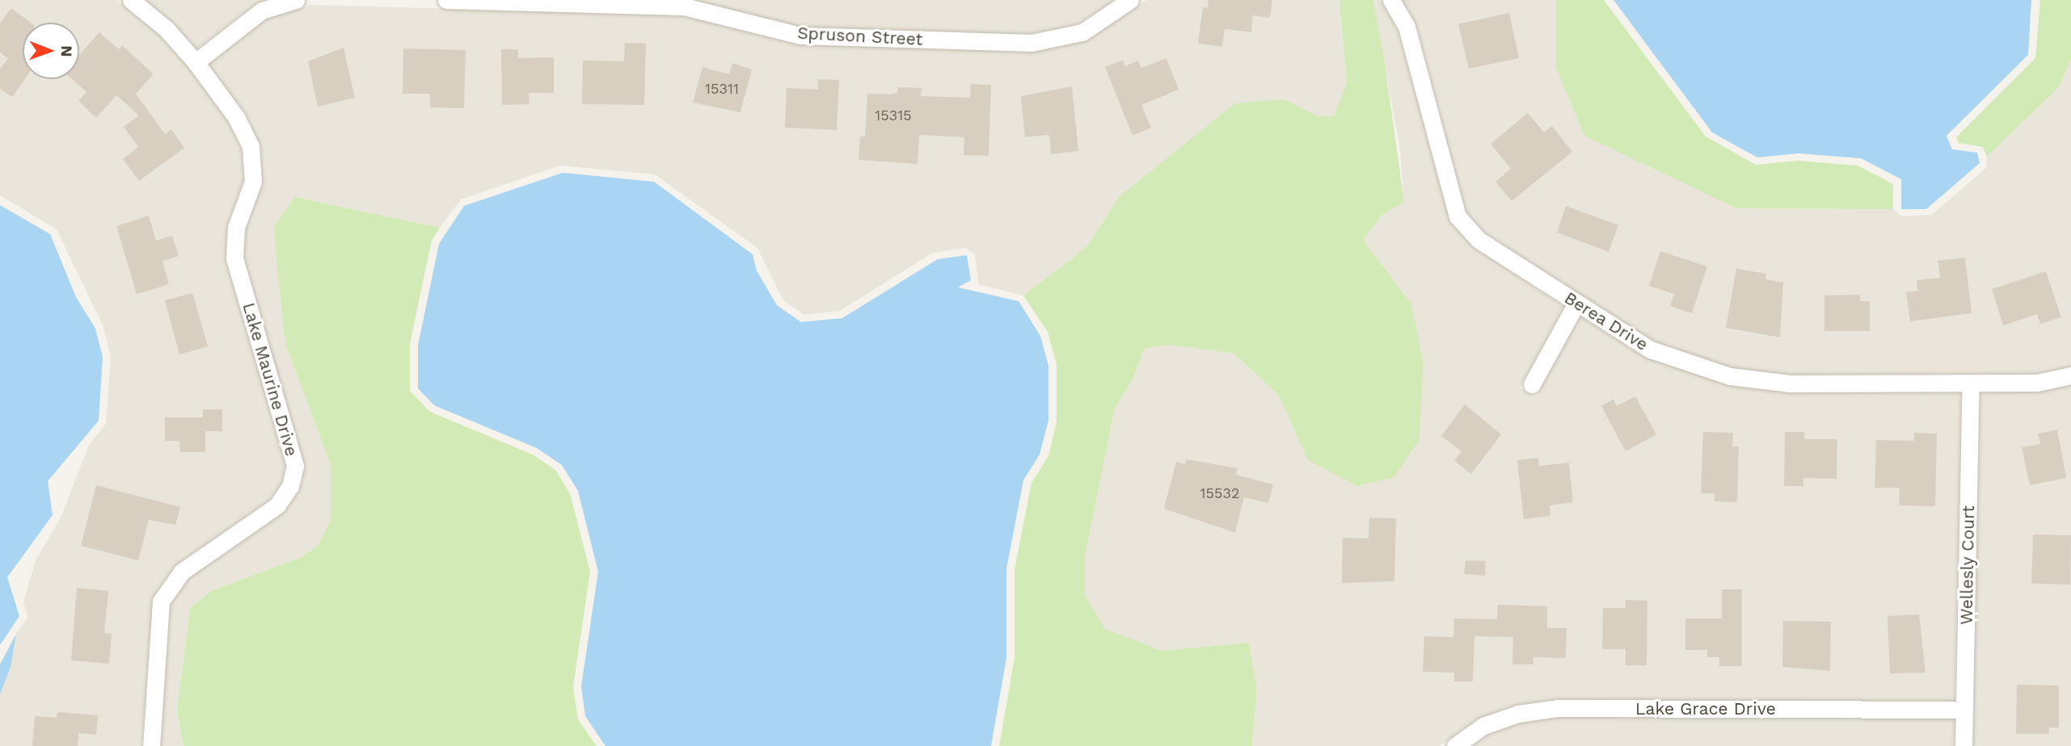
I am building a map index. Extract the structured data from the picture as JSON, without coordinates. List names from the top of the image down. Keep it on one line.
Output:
{"streets":{"street":["Spruson Street","Berea Drive","Lake Maurine Drive","Wellesly Court","Lake Grace Drive"]},"crossings":[["Berea Drive","Wellesly Court"],["Wellesly Court","Lake Grace Drive"]],"house_numbers":["15311","15315","15532"],"north":"right"}
